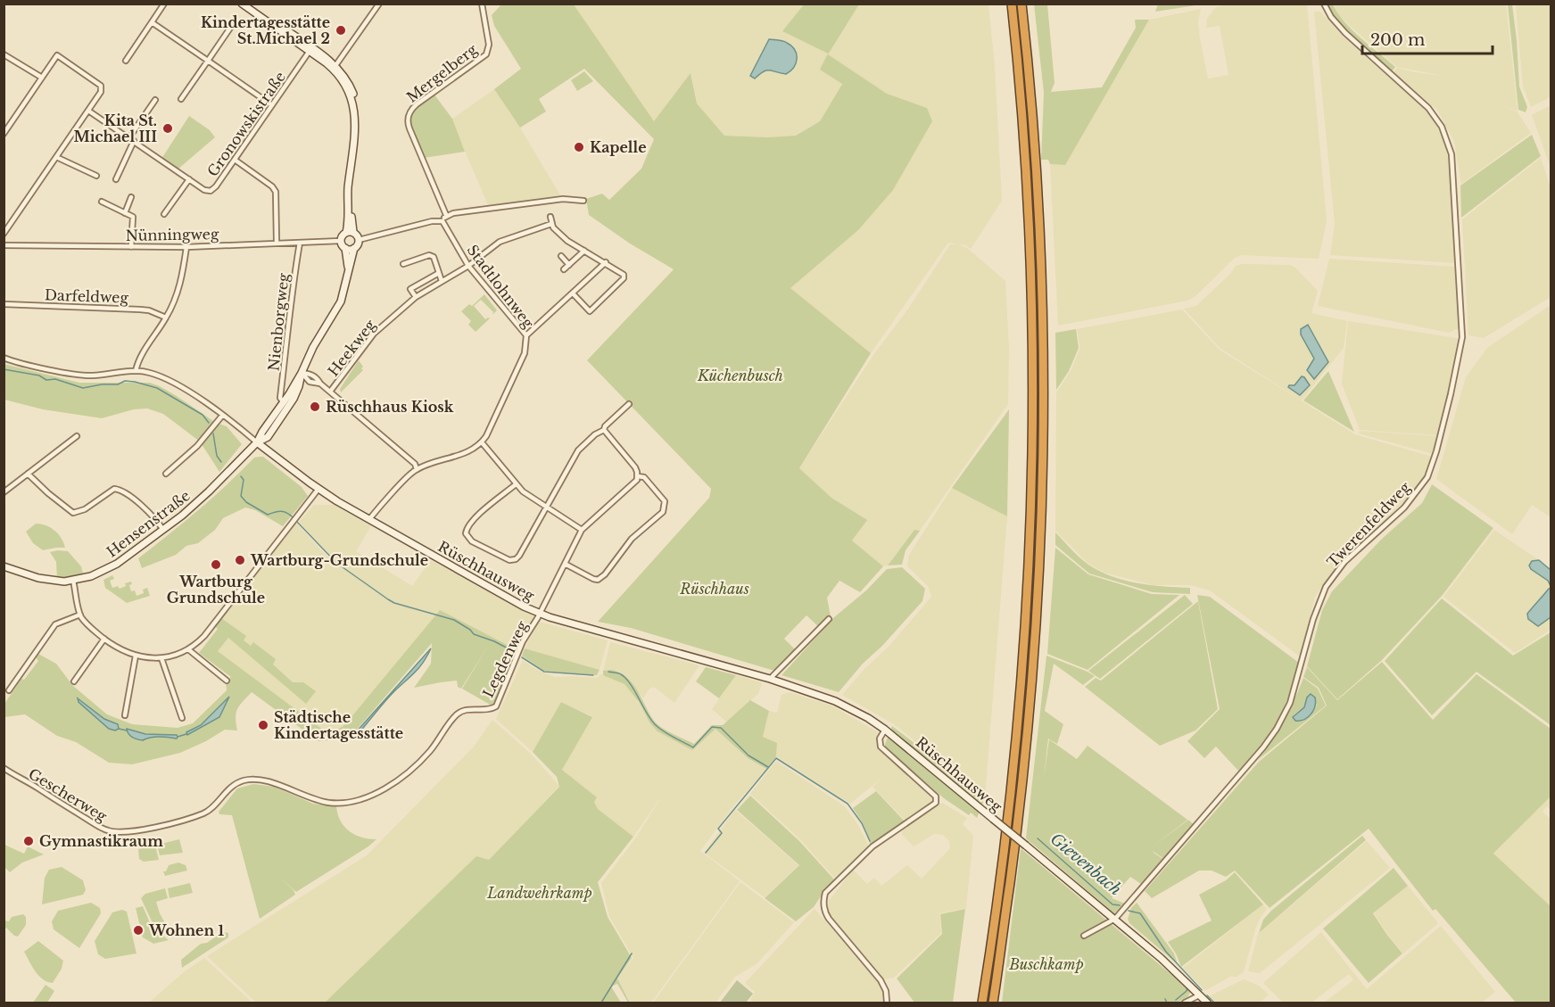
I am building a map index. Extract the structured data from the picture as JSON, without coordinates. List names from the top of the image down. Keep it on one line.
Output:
{"streets":{"main road":["Hensenstraße","Rüschhausweg"],"street":["Mergelberg","Gronowskistraße","Nünningweg","Stadtlohnweg","Darfeldweg","Nienborgweg","Heekweg","Twerenfeldweg","Legdenweg","Gescherweg"]},"crossings":[["Nünningweg","Nienborgweg"],["Stadtlohnweg","Heekweg"],["Hensenstraße","Rüschhausweg"],["Twerenfeldweg","Rüschhausweg"],["Rüschhausweg","Legdenweg"],["Legdenweg","Gescherweg"]],"water":["Gievenbach"],"parks":["Küchenbusch","Rüschhaus","Landwehrkamp","Buschkamp"],"places":["Kindertagesstätte St.Michael 2","Kita St. Michael III","Kapelle","Rüschhaus Kiosk","Wartburg-Grundschule","Wartburg Grundschule","Städtische Kindertagesstätte","Gymnastikraum","Wohnen 1"],"scale_bar":"200 m"}
